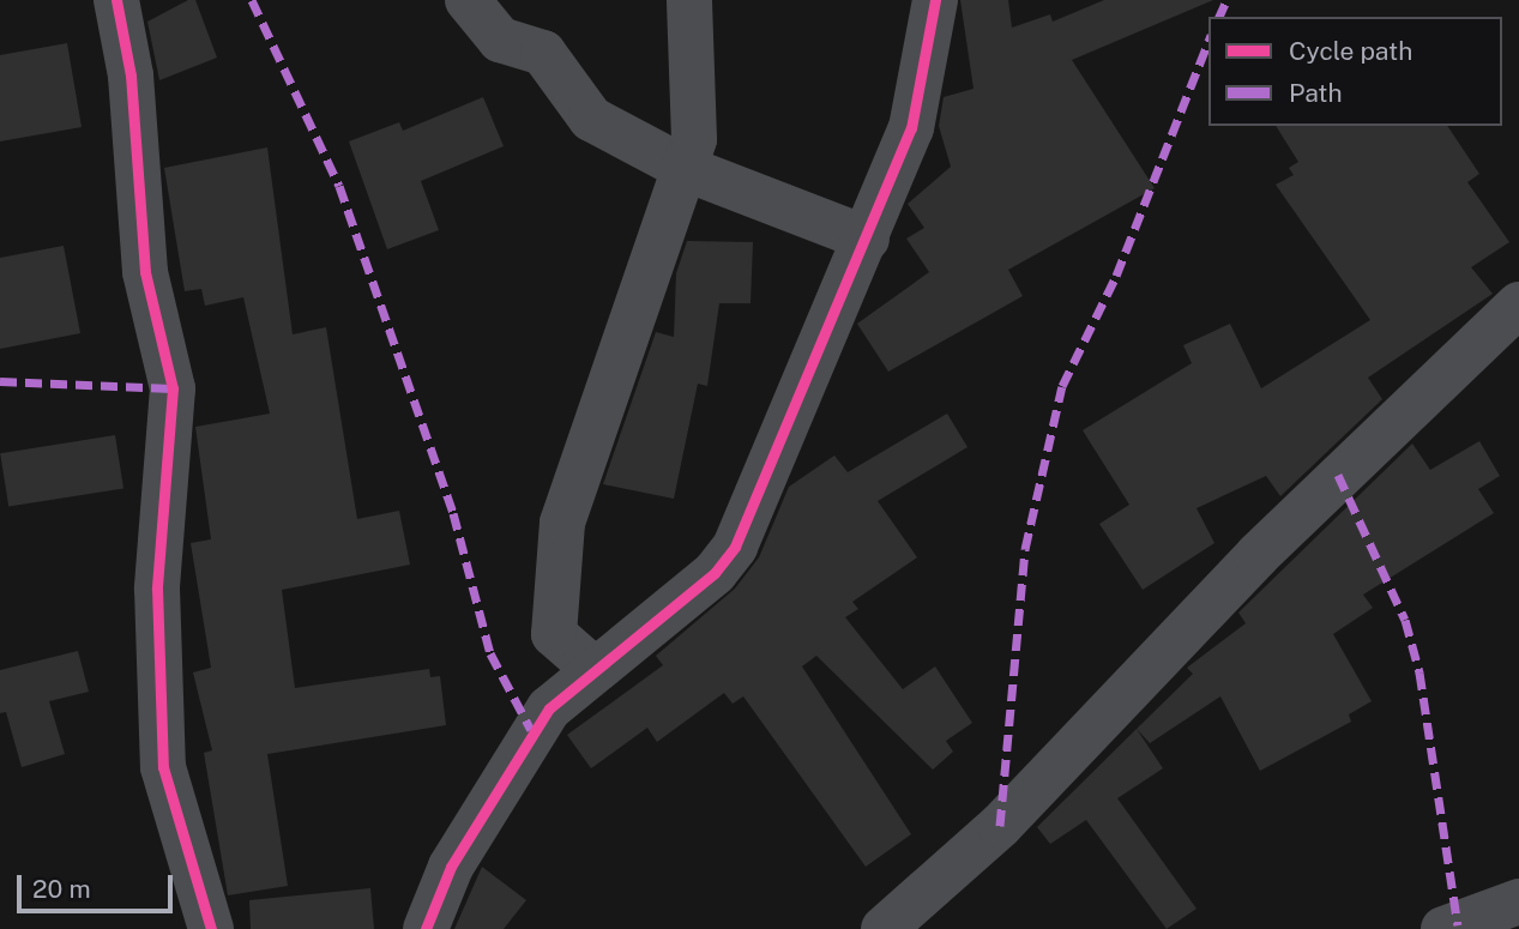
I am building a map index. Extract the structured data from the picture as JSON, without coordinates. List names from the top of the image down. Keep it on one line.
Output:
{"legend":["Cycle path","Path"],"scale_bar":"20 m"}
